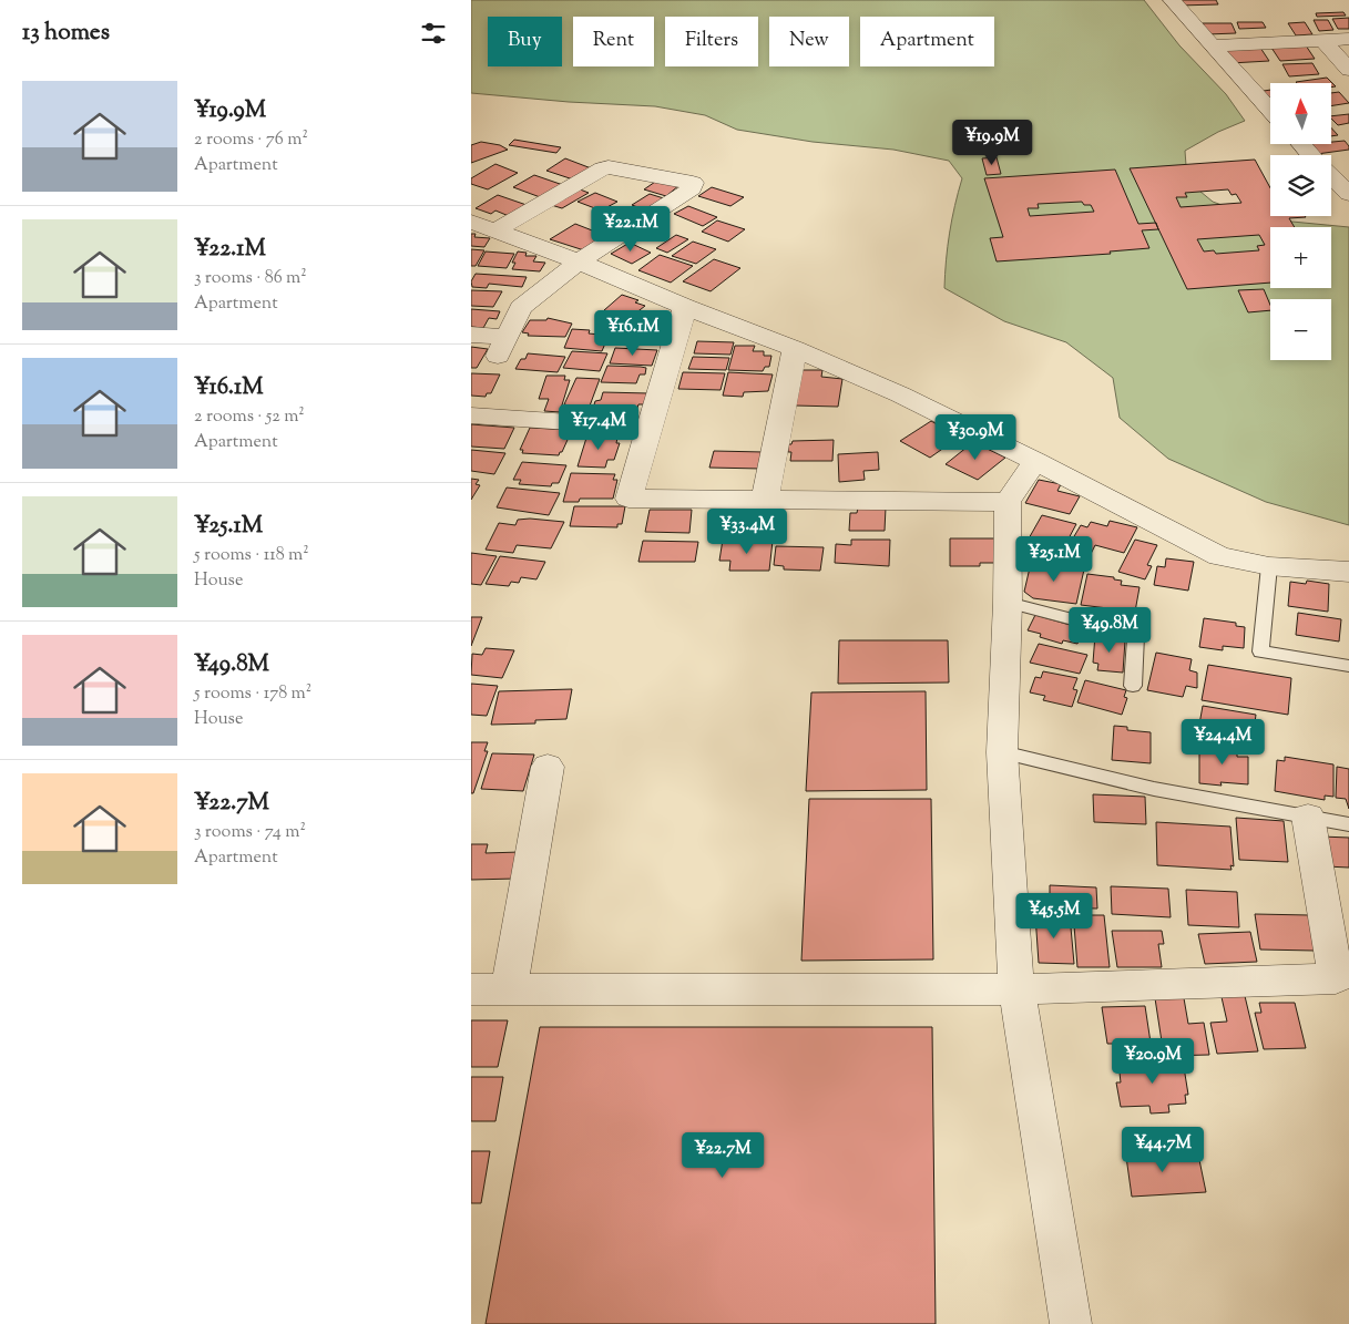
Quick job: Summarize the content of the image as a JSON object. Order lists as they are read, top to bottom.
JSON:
{
  "north": "top",
  "page": {
    "heading": "13 homes",
    "chip": [
      "Buy",
      "Rent",
      "Filters",
      "New",
      "Apartment"
    ],
    "list": [
      {
        "name": "¥19.9M",
        "note": "2 rooms · 76 m² · Apartment"
      },
      {
        "name": "¥22.1M",
        "note": "3 rooms · 86 m² · Apartment"
      },
      {
        "name": "¥16.1M",
        "note": "2 rooms · 52 m² · Apartment"
      },
      {
        "name": "¥25.1M",
        "note": "5 rooms · 118 m² · House"
      },
      {
        "name": "¥49.8M",
        "note": "5 rooms · 178 m² · House"
      },
      {
        "name": "¥22.7M",
        "note": "3 rooms · 74 m² · Apartment"
      }
    ],
    "map_buttons": ["+", "−"],
    "price": [
      "¥19.9M",
      "¥22.1M",
      "¥16.1M",
      "¥17.4M",
      "¥30.9M",
      "¥33.4M",
      "¥25.1M",
      "¥49.8M",
      "¥24.4M",
      "¥45.5M",
      "¥20.9M",
      "¥44.7M",
      "¥22.7M"
    ]
  }
}
